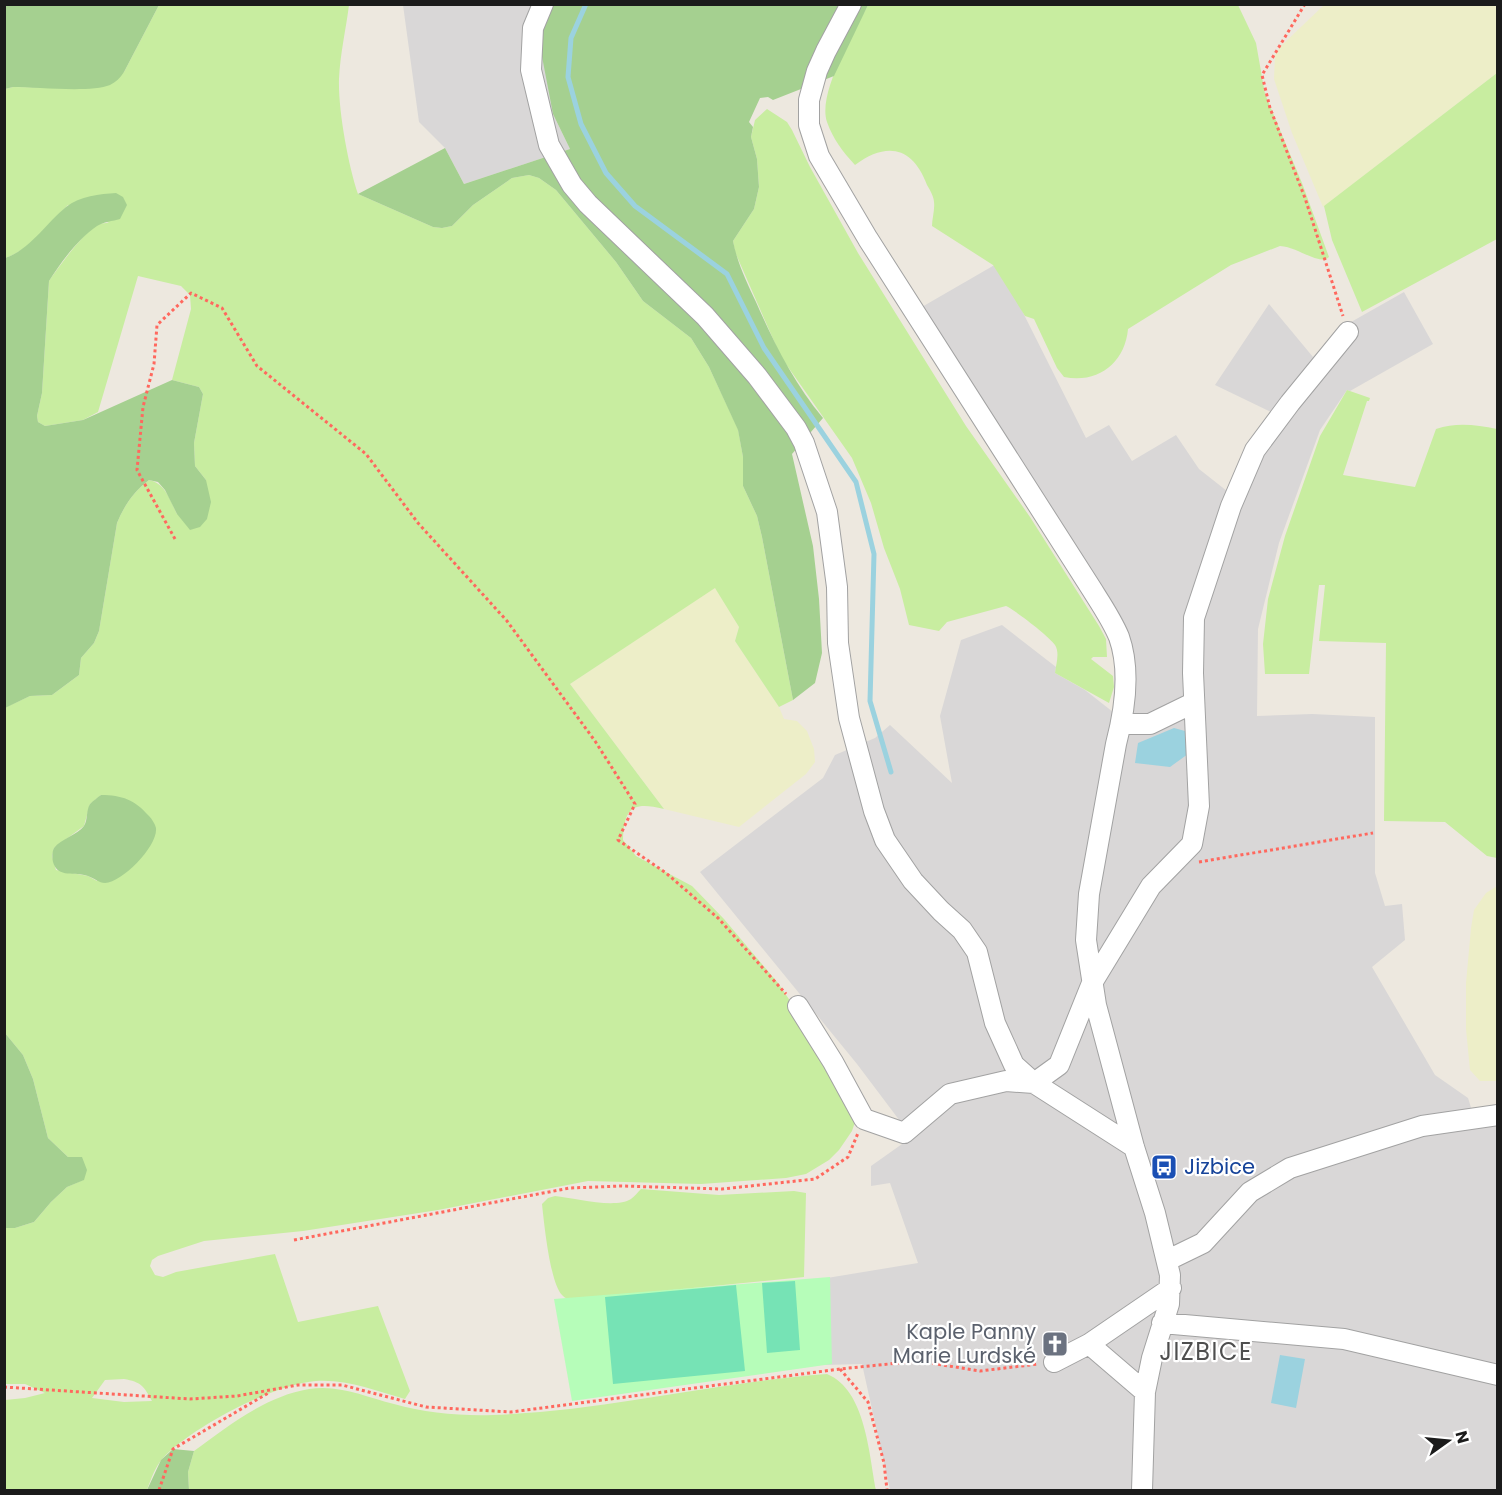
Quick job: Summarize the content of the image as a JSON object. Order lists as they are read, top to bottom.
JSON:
{
  "districts": ["JIZBICE"],
  "places": {
    "bus stop": ["Jizbice"],
    "church": ["Kaple Panny Marie Lurdské"]
  },
  "north": "right"
}
